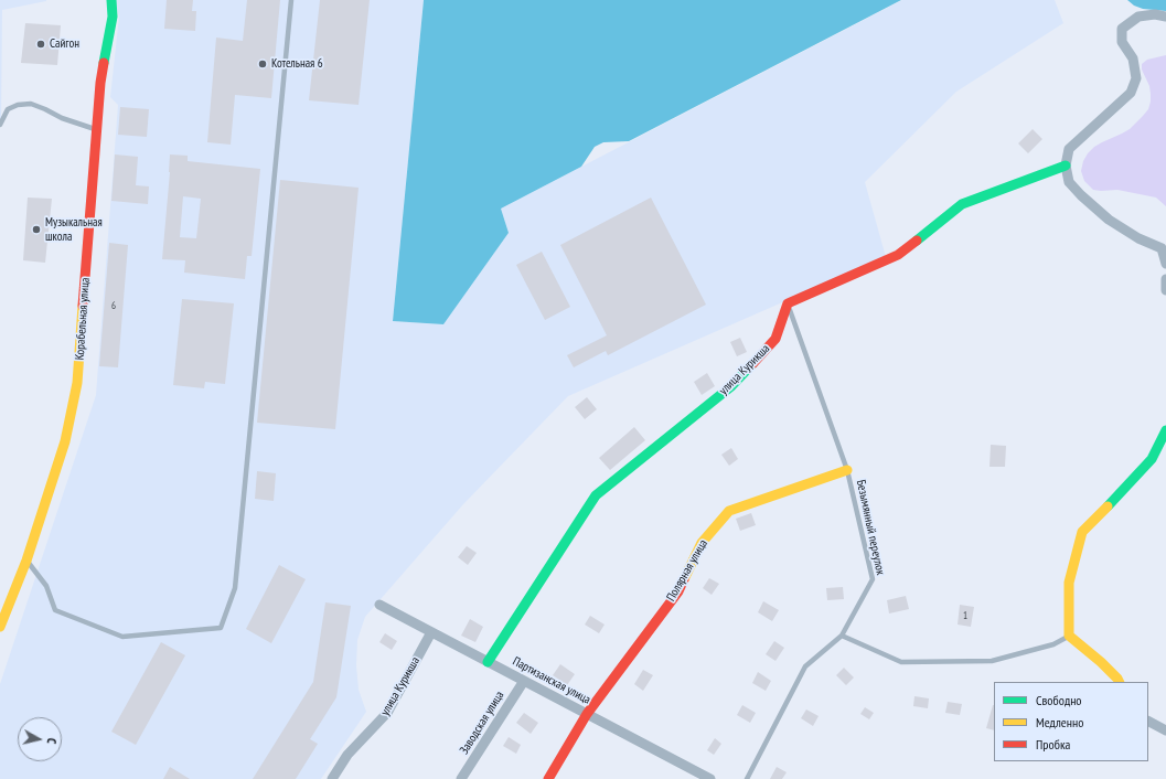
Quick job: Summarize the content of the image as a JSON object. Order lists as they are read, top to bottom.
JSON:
{
  "streets": {
    "street": [
      "Корабельная улица",
      "улица Курикша",
      "Полярная улица",
      "Партизанская улица",
      "Заводская улица"
    ],
    "lane": ["Безымянный переулок"]
  },
  "crossings": [
    ["улица Курикша", "Безымянный переулок"],
    ["улица Курикша", "Партизанская улица"],
    ["Безымянный переулок", "Полярная улица"],
    ["Полярная улица", "Партизанская улица"],
    ["Партизанская улица", "Заводская улица"]
  ],
  "places": ["Сайгон", "Котельная 6", "Музыкальная школа"],
  "house_numbers": ["6", "1"],
  "legend": ["Свободно", "Медленно", "Пробка"],
  "north": "right"
}
